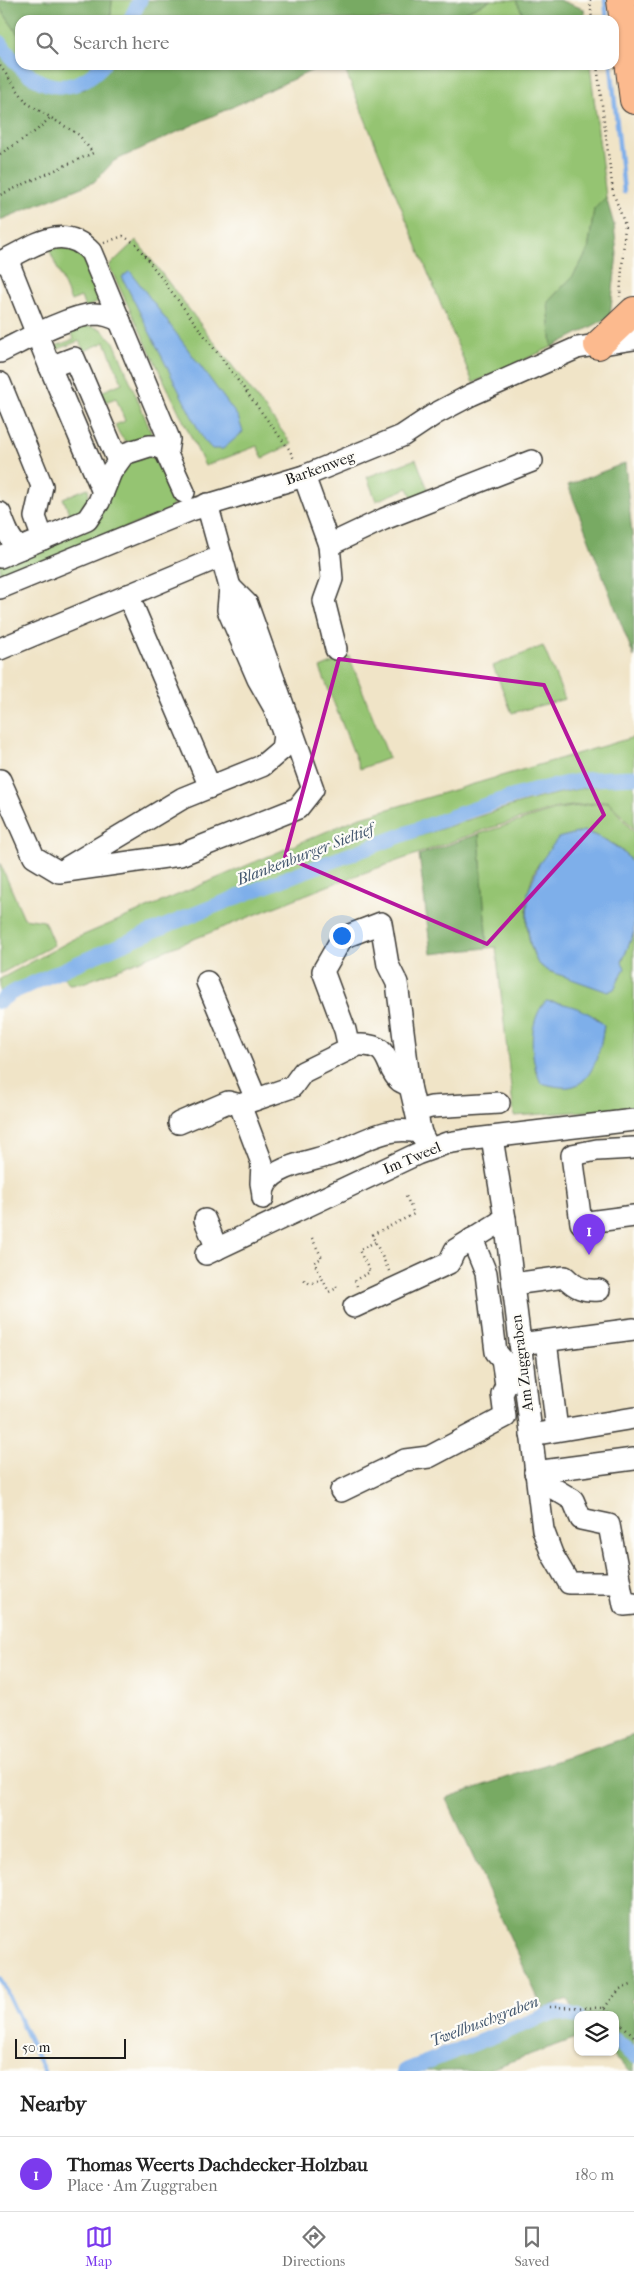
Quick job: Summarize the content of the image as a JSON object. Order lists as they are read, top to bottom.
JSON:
{
  "streets": {
    "street": ["Barkenweg", "Im Tweel", "Am Zuggraben"]
  },
  "crossings": [
    ["Im Tweel", "Am Zuggraben"]
  ],
  "water": ["Blankenburger Sieltief", "Twellbuschgraben"],
  "scale_bar": "50 m",
  "page": {
    "search": "Search here",
    "pins": "1",
    "scale": "50 m",
    "heading": "Nearby",
    "list": [
      {
        "mark": "1",
        "name": "Thomas Weerts Dachdecker-Holzbau",
        "note": "Place · Am Zuggraben",
        "value": "180 m"
      }
    ],
    "nav": ["Map", "Directions", "Saved"]
  }
}
